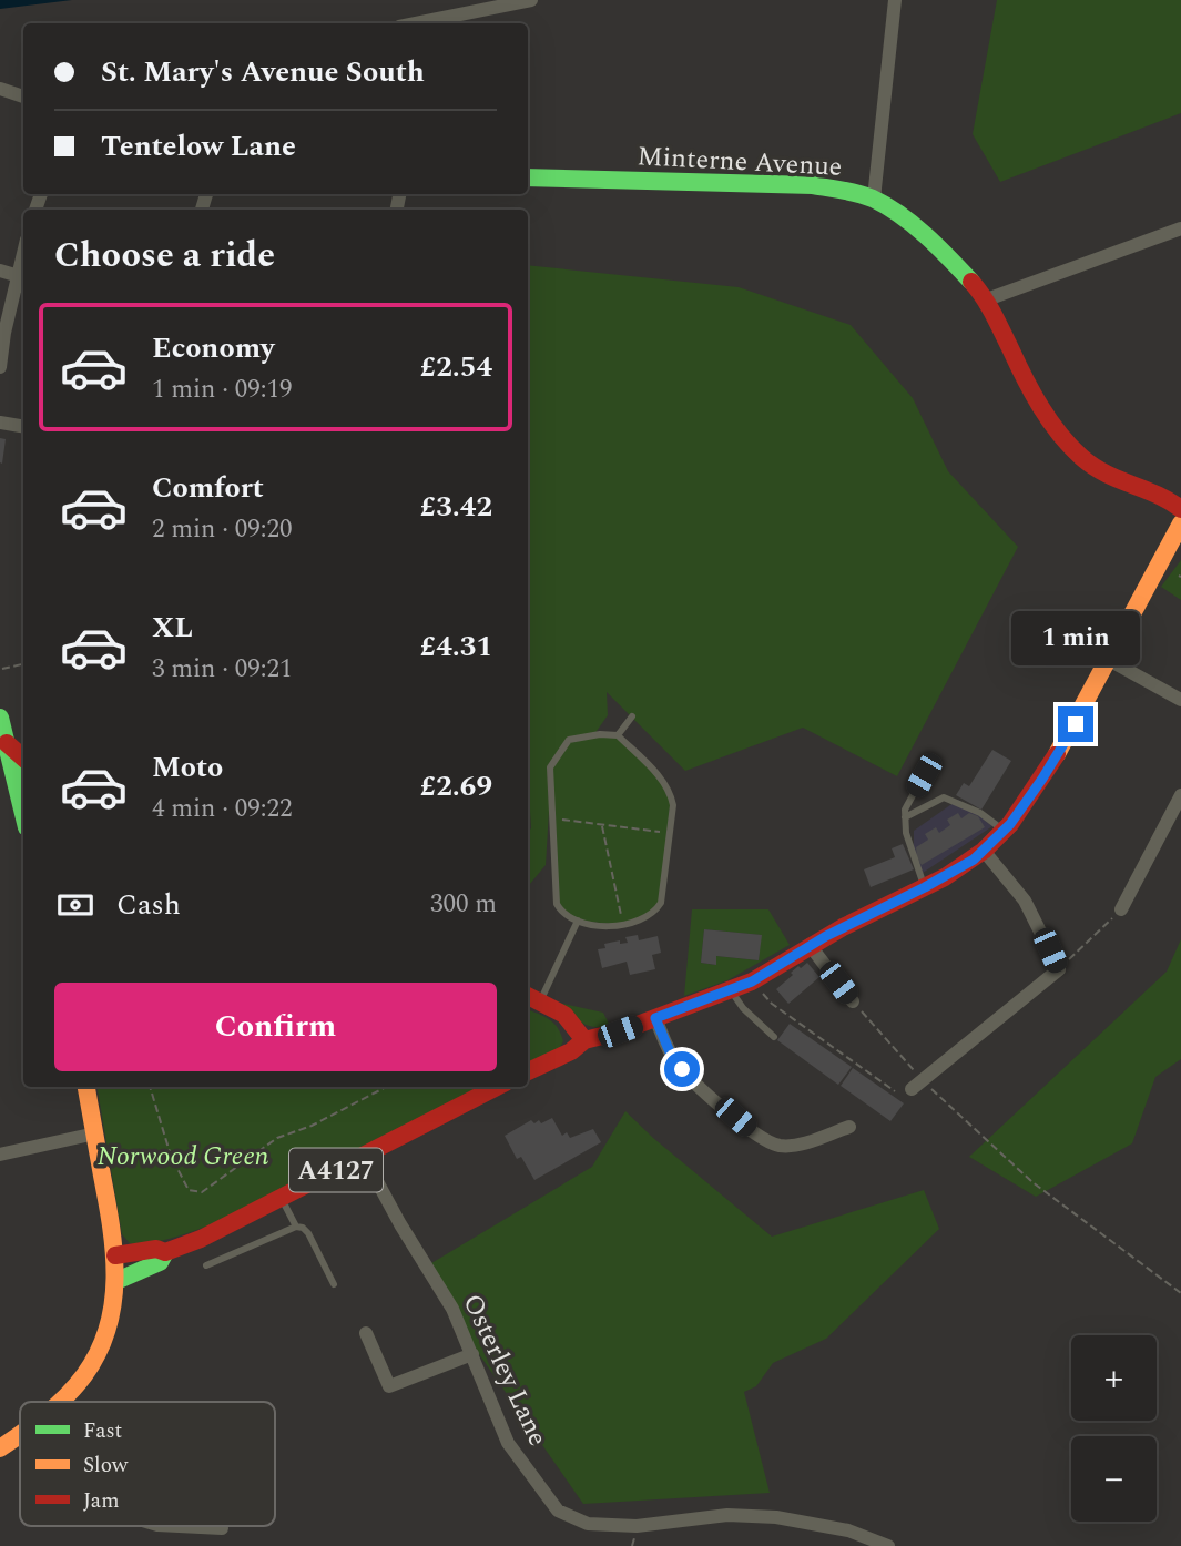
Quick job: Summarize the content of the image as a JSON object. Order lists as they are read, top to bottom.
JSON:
{
  "streets": {
    "main road": ["Minterne Avenue", "A4127"],
    "street": ["Osterley Lane"]
  },
  "crossings": [
    ["A4127", "Osterley Lane"]
  ],
  "parks": ["Norwood Green"],
  "legend": ["Fast", "Slow", "Jam"],
  "page": {
    "banner": ["St. Mary's Avenue South", "Tentelow Lane"],
    "heading": "Choose a ride",
    "list": [
      {
        "name": "Economy",
        "note": "1 min · 09:19",
        "value": "£2.54"
      },
      {
        "name": "Comfort",
        "note": "2 min · 09:20",
        "value": "£3.42"
      },
      {
        "name": "XL",
        "note": "3 min · 09:21",
        "value": "£4.31"
      },
      {
        "name": "Moto",
        "note": "4 min · 09:22",
        "value": "£2.69"
      }
    ],
    "bubble": "1 min",
    "pay": ["Cash", "300 m"],
    "buttons": "Confirm",
    "map_buttons": ["+", "−"]
  }
}
